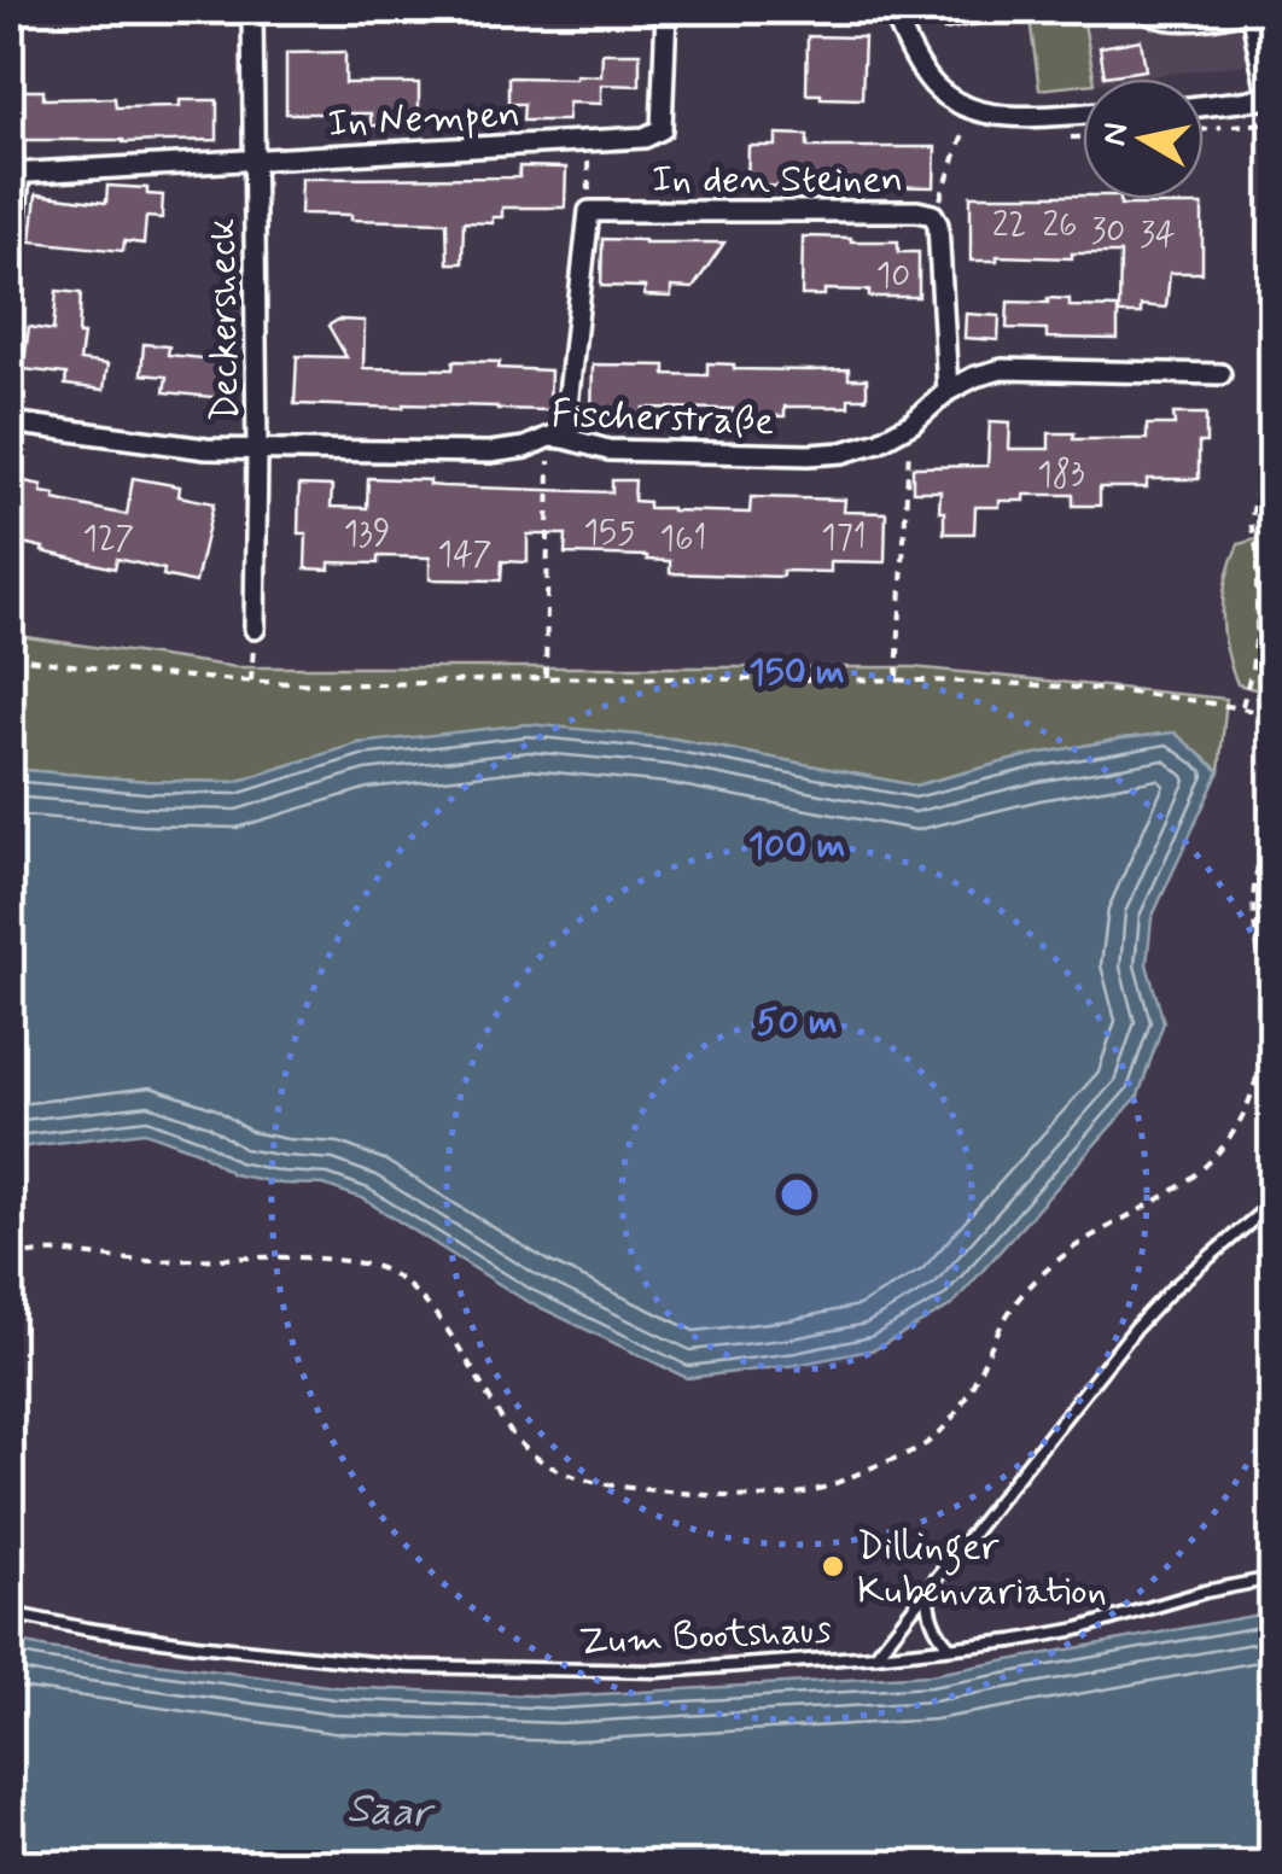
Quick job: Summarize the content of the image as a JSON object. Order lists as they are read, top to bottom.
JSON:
{
  "streets": {
    "street": [
      "In Nempen",
      "In den Steinen",
      "Deckersheck",
      "Fischerstraße"
    ],
    "lane": ["Zum Bootshaus"]
  },
  "crossings": [
    ["In Nempen", "Deckersheck"],
    ["In den Steinen", "Fischerstraße"],
    ["Deckersheck", "Fischerstraße"]
  ],
  "water": ["Saar"],
  "places": ["Dillinger Kubenvariation"],
  "house_numbers": [
    "22",
    "26",
    "30",
    "34",
    "10",
    "183",
    "155",
    "139",
    "171",
    "127",
    "161",
    "147"
  ],
  "north": "left",
  "rings": ["150 m", "100 m", "50 m"]
}
